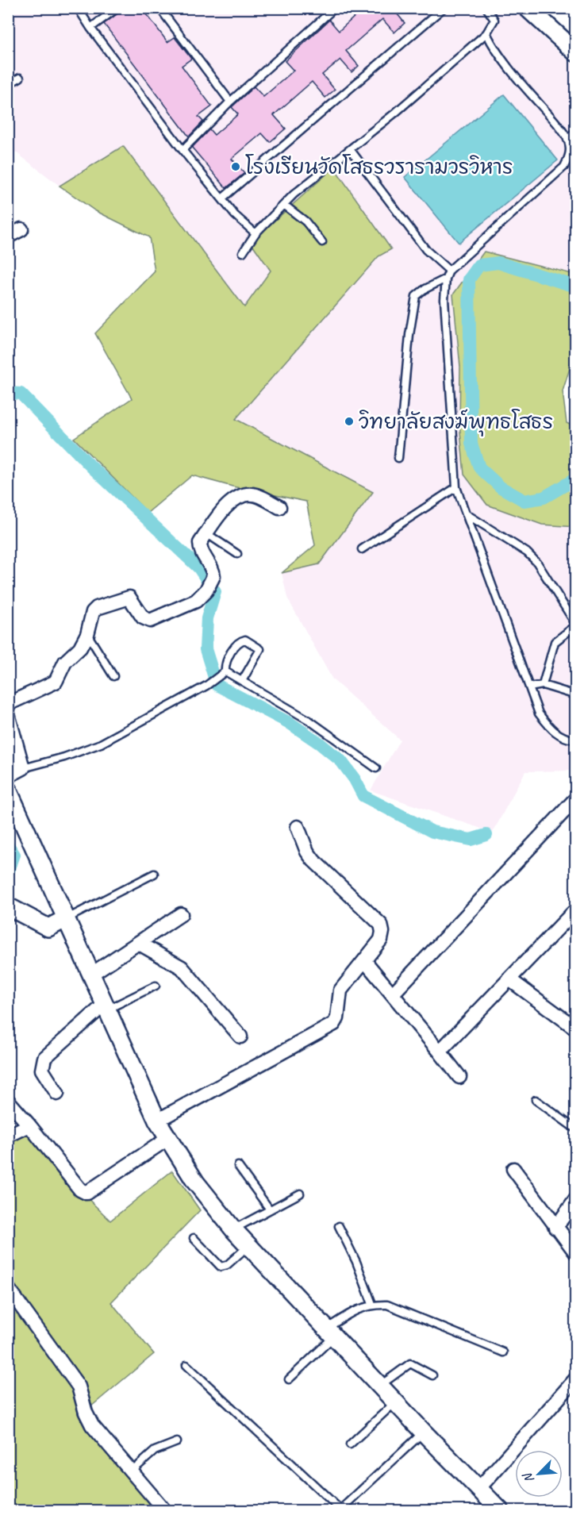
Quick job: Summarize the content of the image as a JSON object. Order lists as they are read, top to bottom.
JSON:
{
  "places": ["โรงเรียนวัดโสธรวรารามวรวิหาร", "วิทยาลัยสงฆ์พุทธโสธร"],
  "north": "bottom left"
}
